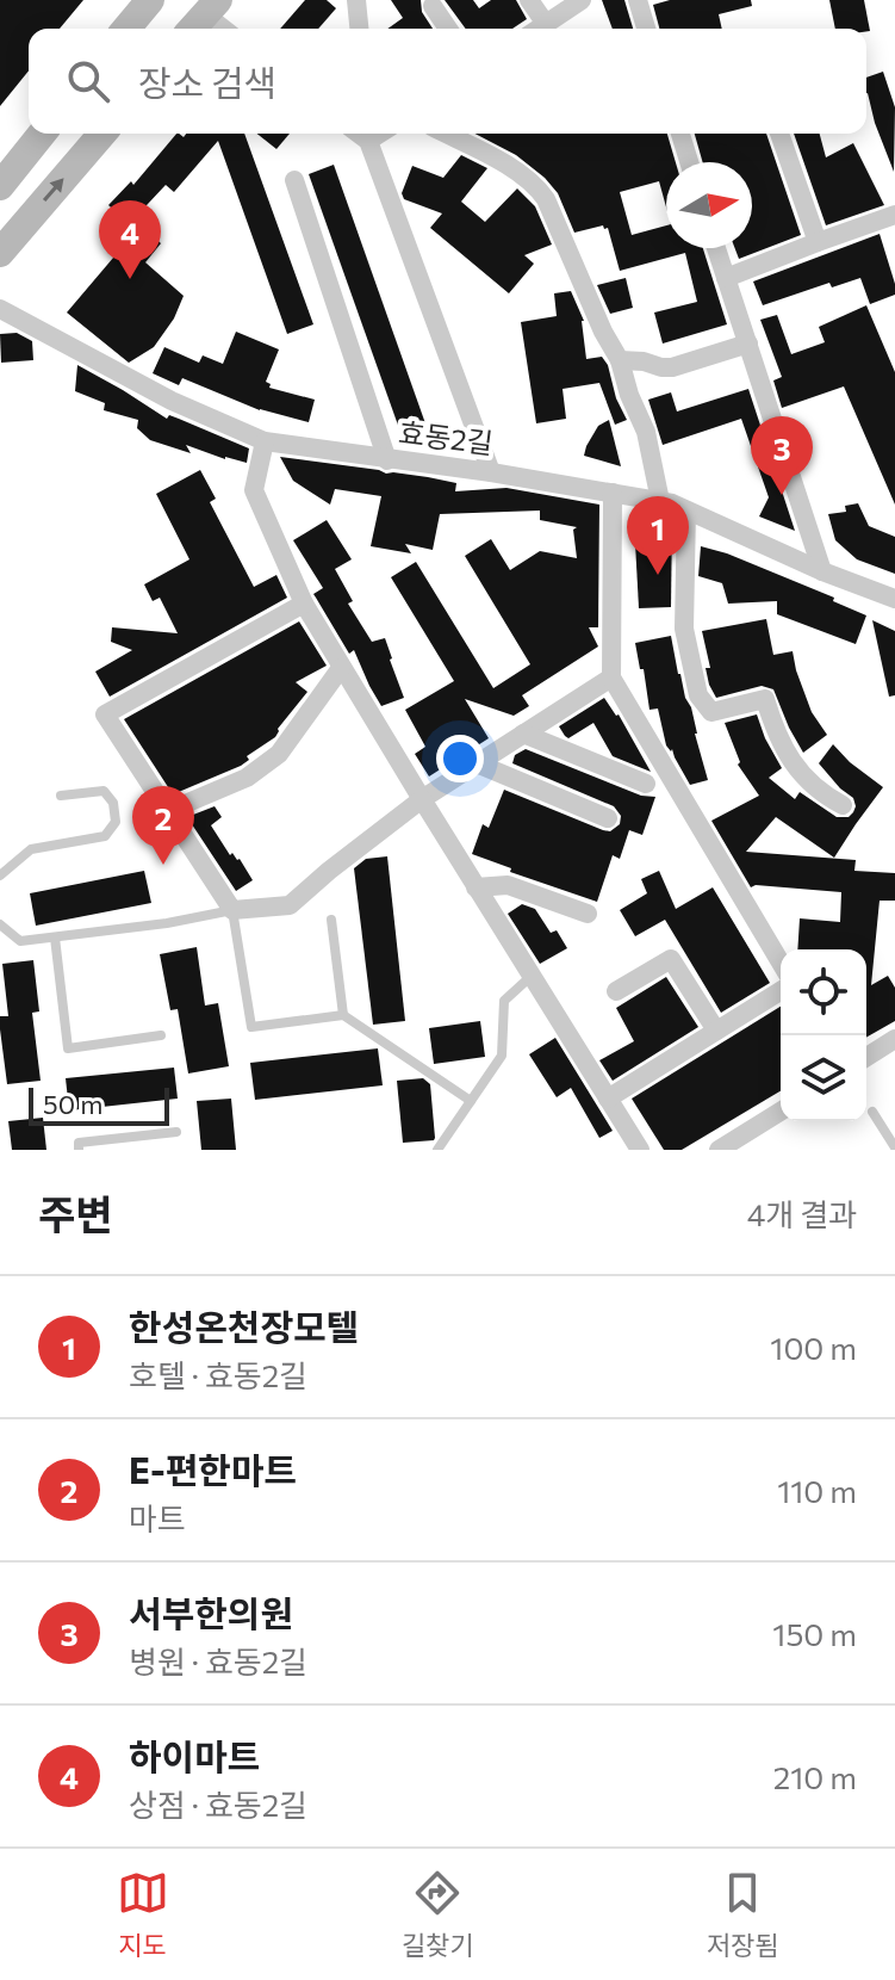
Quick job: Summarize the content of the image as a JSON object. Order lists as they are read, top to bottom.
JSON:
{
  "streets": {
    "street": ["효동2길"]
  },
  "scale_bar": "50 m",
  "north": "right",
  "page": {
    "search": "장소 검색",
    "pins": [
      "4",
      "3",
      "1",
      "2"
    ],
    "scale": "50 m",
    "heading": ["주변", "4개 결과"],
    "list": [
      {
        "mark": "1",
        "name": "한성온천장모텔",
        "note": "호텔 · 효동2길",
        "value": "100 m"
      },
      {
        "mark": "2",
        "name": "E-편한마트",
        "note": "마트",
        "value": "110 m"
      },
      {
        "mark": "3",
        "name": "서부한의원",
        "note": "병원 · 효동2길",
        "value": "150 m"
      },
      {
        "mark": "4",
        "name": "하이마트",
        "note": "상점 · 효동2길",
        "value": "210 m"
      }
    ],
    "nav": ["지도", "길찾기", "저장됨"]
  }
}
